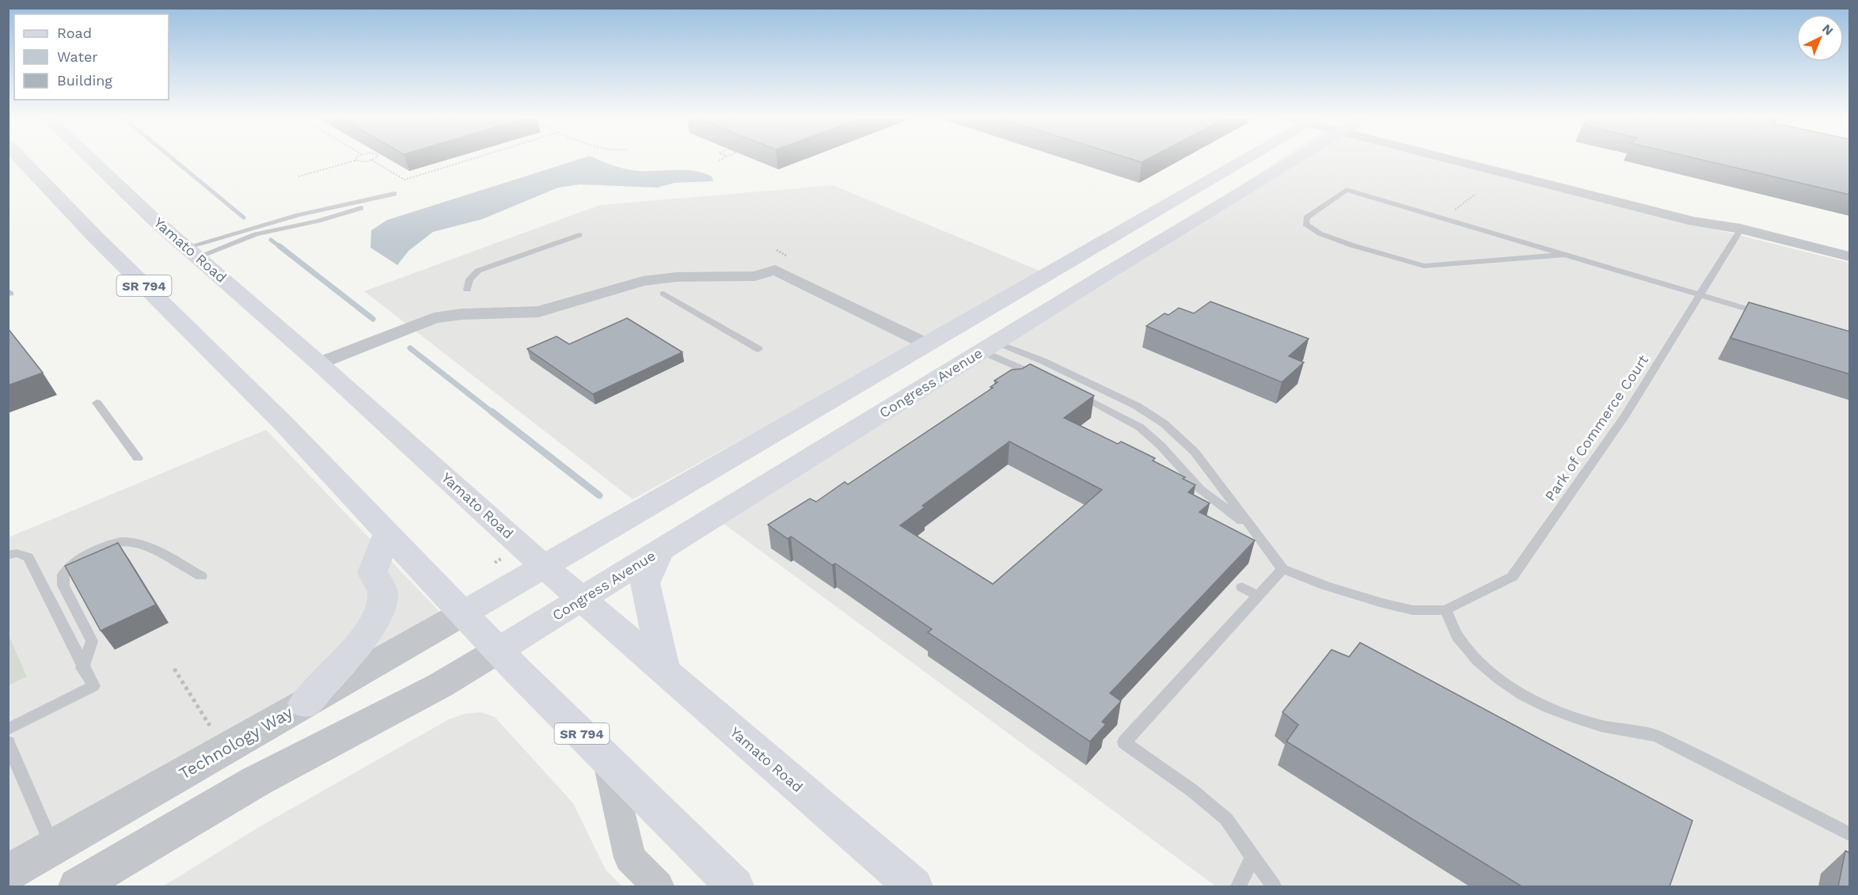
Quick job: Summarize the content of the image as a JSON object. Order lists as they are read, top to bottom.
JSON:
{
  "streets": {
    "main road": ["Yamato Road", "SR 794", "Congress Avenue"],
    "street": ["Technology Way"],
    "lane": ["Park of Commerce Court"]
  },
  "crossings": [
    ["Yamato Road", "Congress Avenue"],
    ["SR 794", "Congress Avenue"],
    ["SR 794", "Technology Way"]
  ],
  "legend": ["Road", "Water", "Building"],
  "north": "top right"
}
